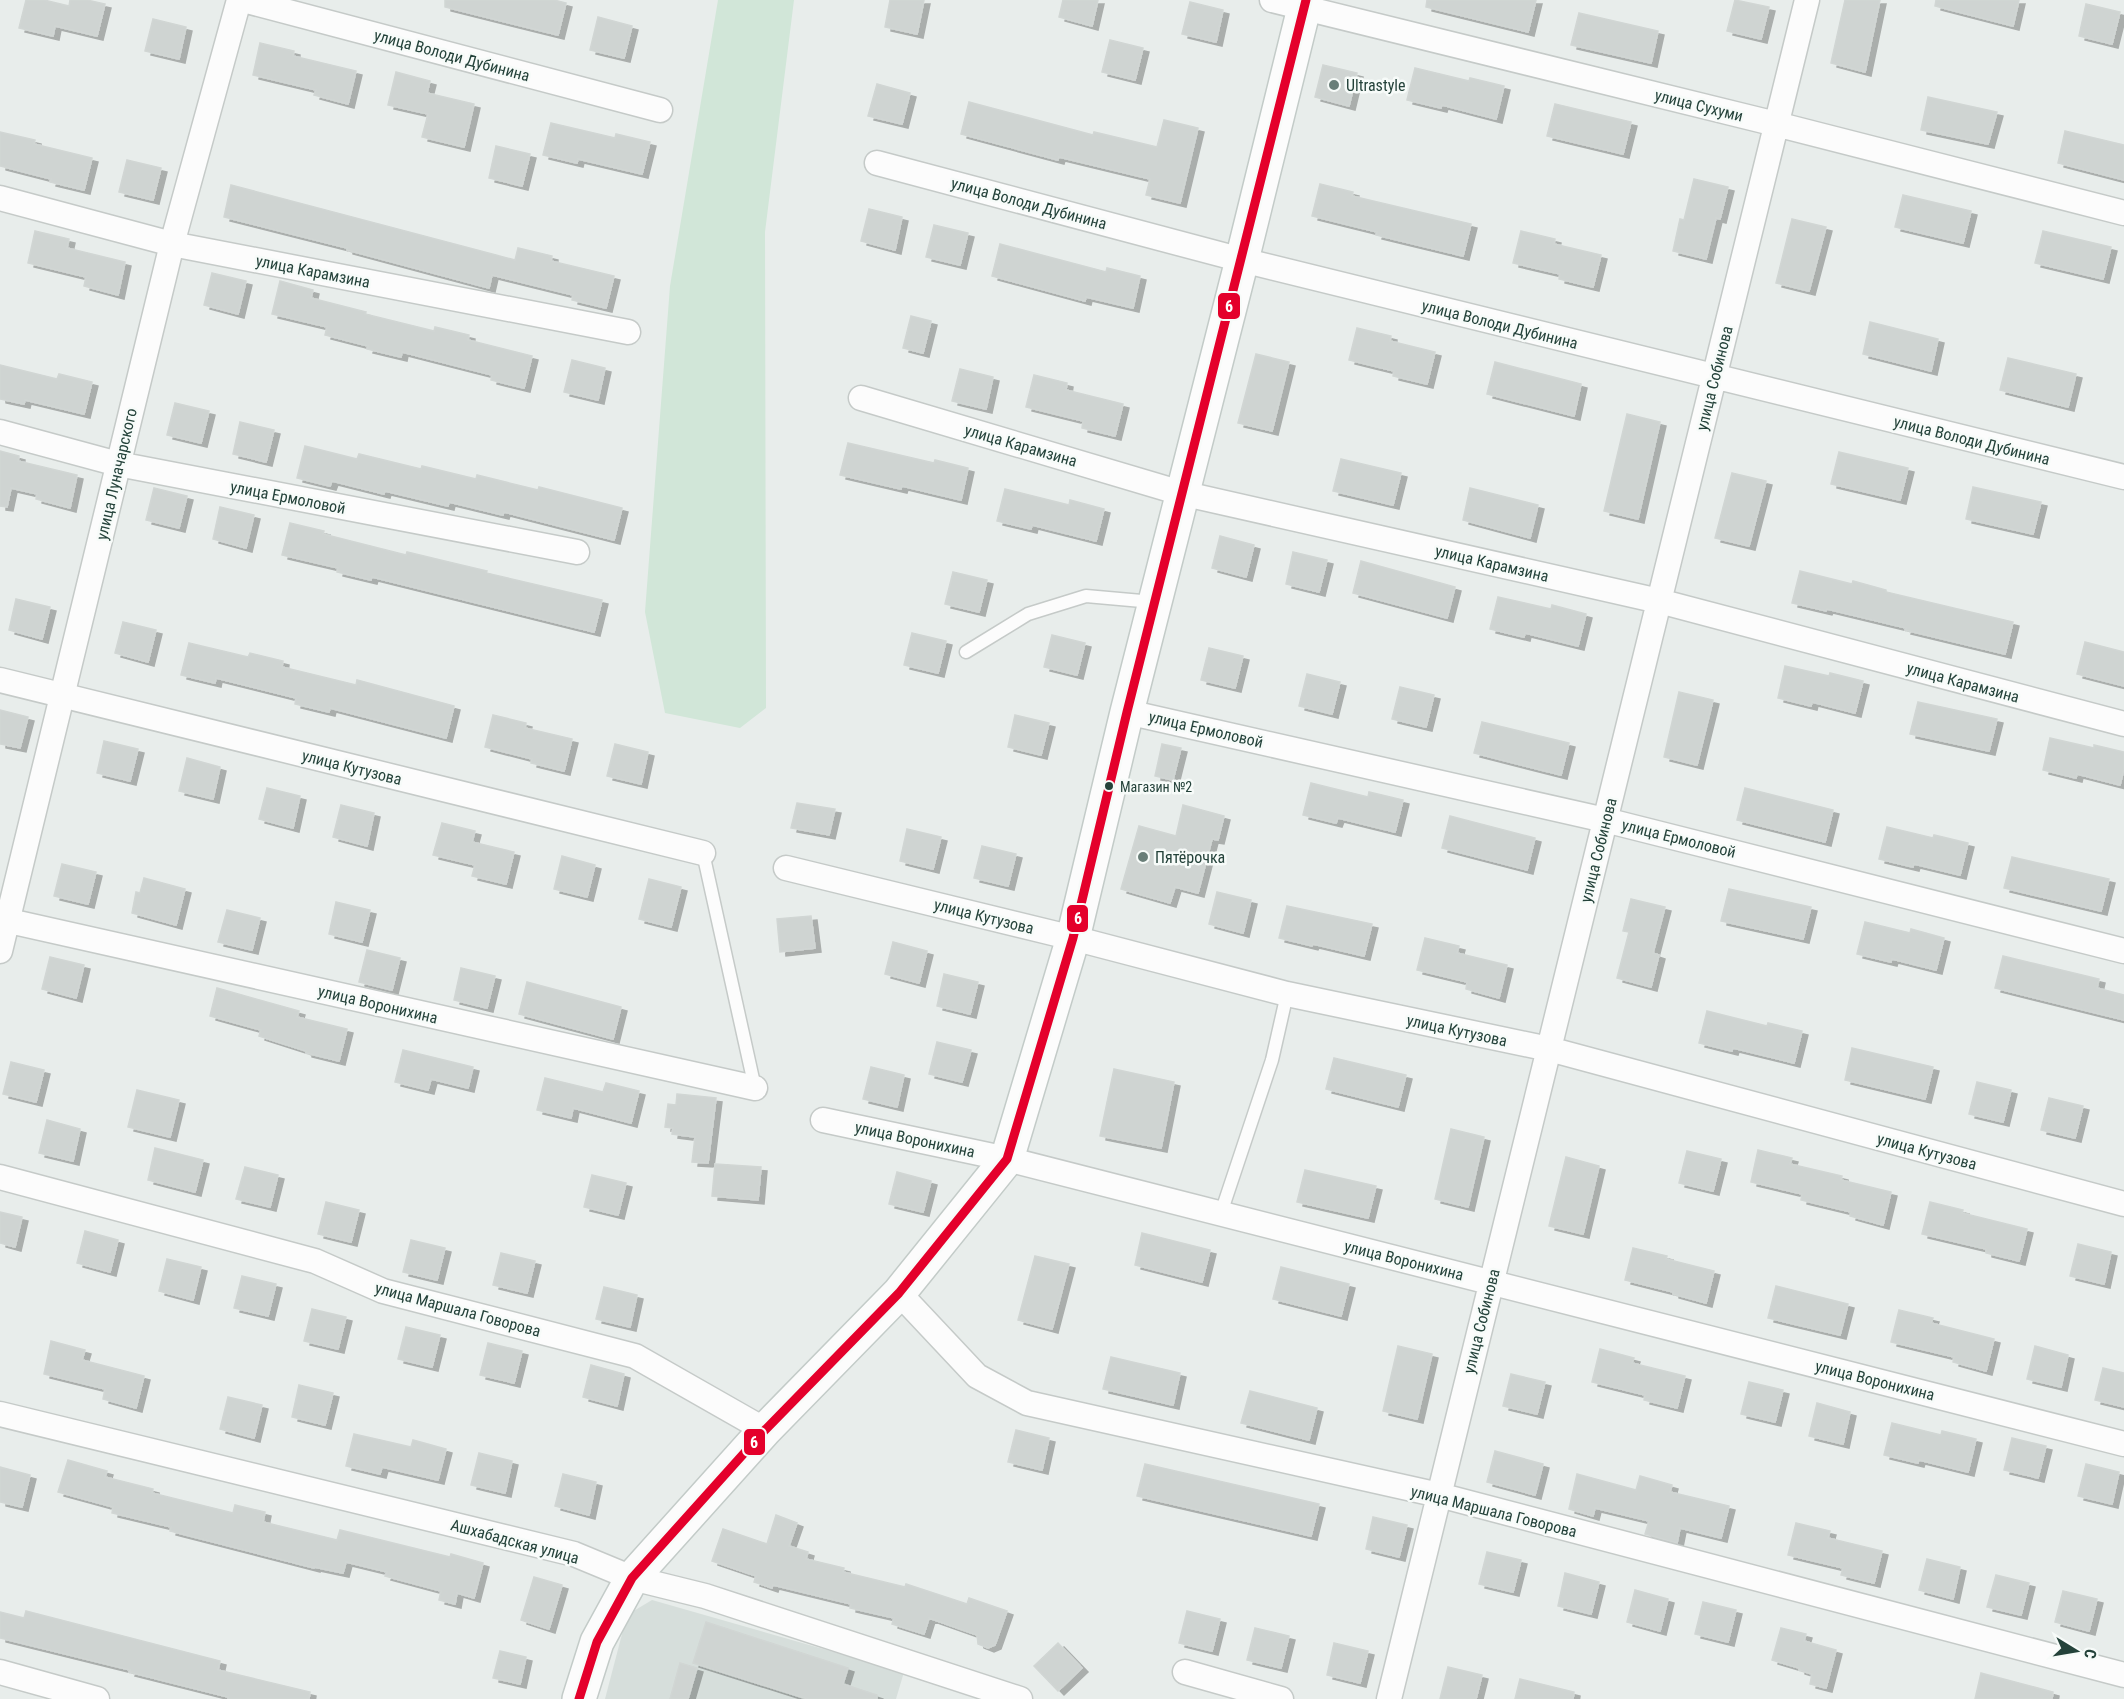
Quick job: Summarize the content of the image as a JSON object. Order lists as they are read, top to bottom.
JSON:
{
  "streets": {
    "street": [
      "улица Володи Дубинина",
      "улица Сухуми",
      "улица Карамзина",
      "улица Собинова",
      "улица Луначарского",
      "улица Ермоловой",
      "улица Кутузова",
      "улица Воронихина",
      "улица Маршала Говорова",
      "Ашхабадская улица"
    ]
  },
  "crossings": [
    ["улица Володи Дубинина", "улица Собинова"],
    ["улица Володи Дубинина", "улица Луначарского"],
    ["улица Сухуми", "улица Собинова"],
    ["улица Карамзина", "улица Собинова"],
    ["улица Карамзина", "улица Луначарского"],
    ["улица Собинова", "улица Ермоловой"],
    ["улица Собинова", "улица Кутузова"],
    ["улица Собинова", "улица Воронихина"],
    ["улица Собинова", "улица Маршала Говорова"],
    ["улица Луначарского", "улица Ермоловой"],
    ["улица Луначарского", "улица Кутузова"],
    ["улица Луначарского", "улица Воронихина"]
  ],
  "places": ["Ultrastyle", "Магазин №2", "Пятёрочка"],
  "lines": ["transit line 6"],
  "north": "right"
}
